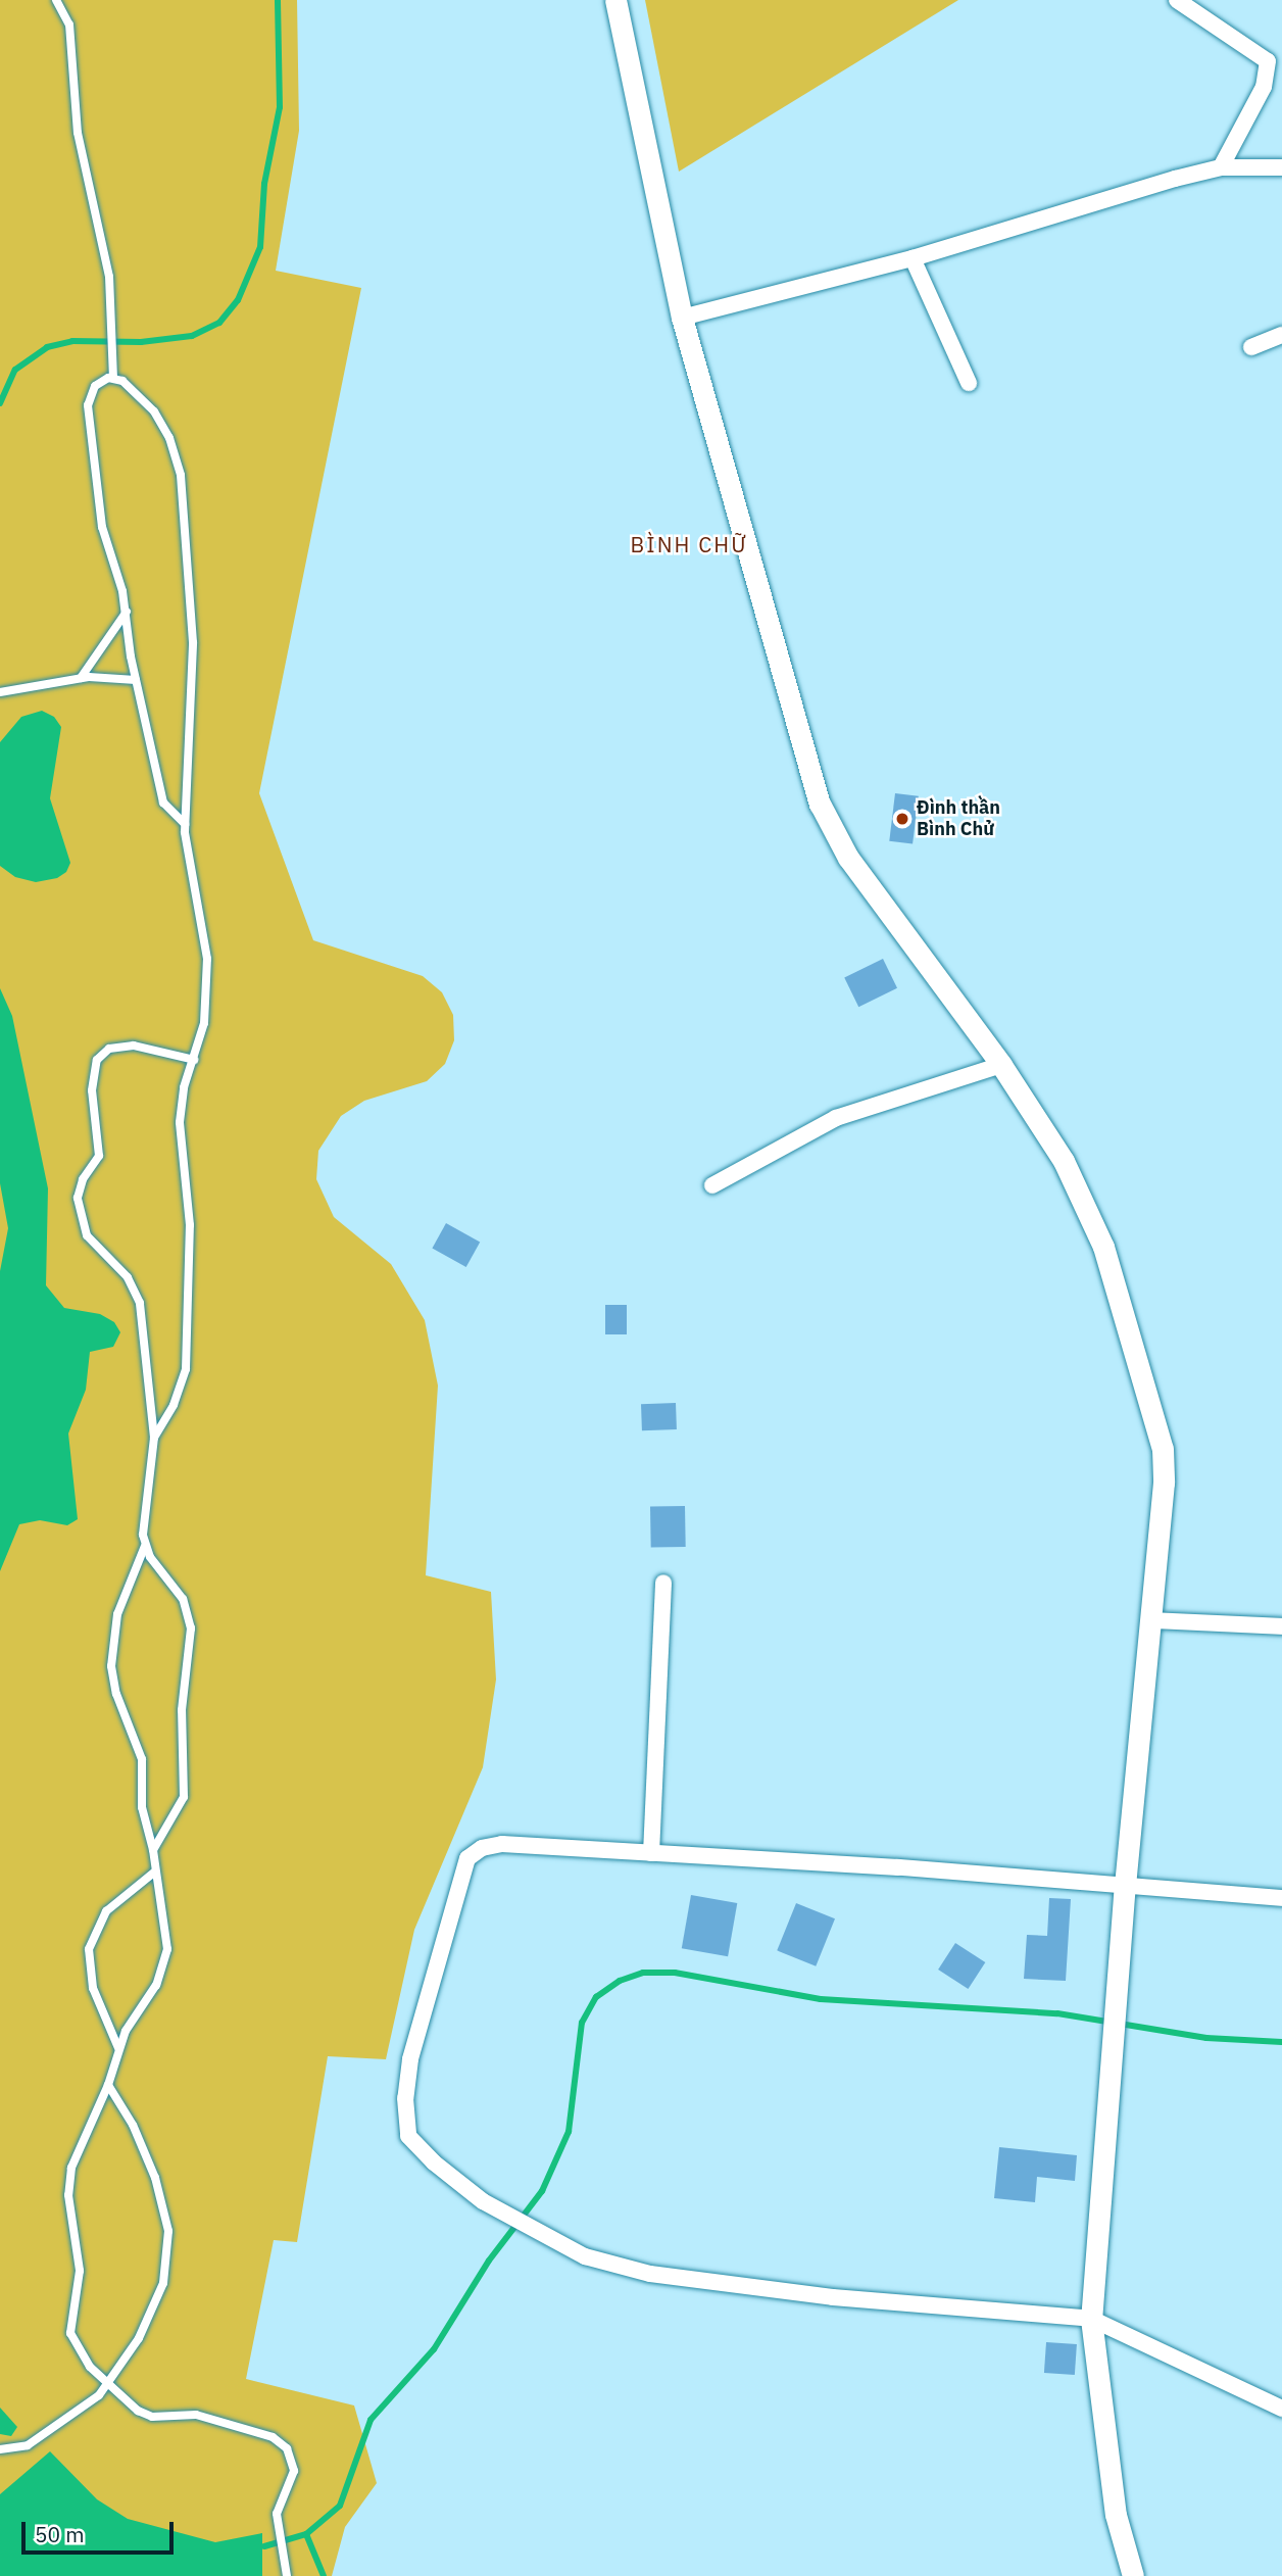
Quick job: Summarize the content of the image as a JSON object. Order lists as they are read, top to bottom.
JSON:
{
  "districts": ["BÌNH CHỮ"],
  "places": ["Đình thần Bình Chử"],
  "scale_bar": "50 m"
}
